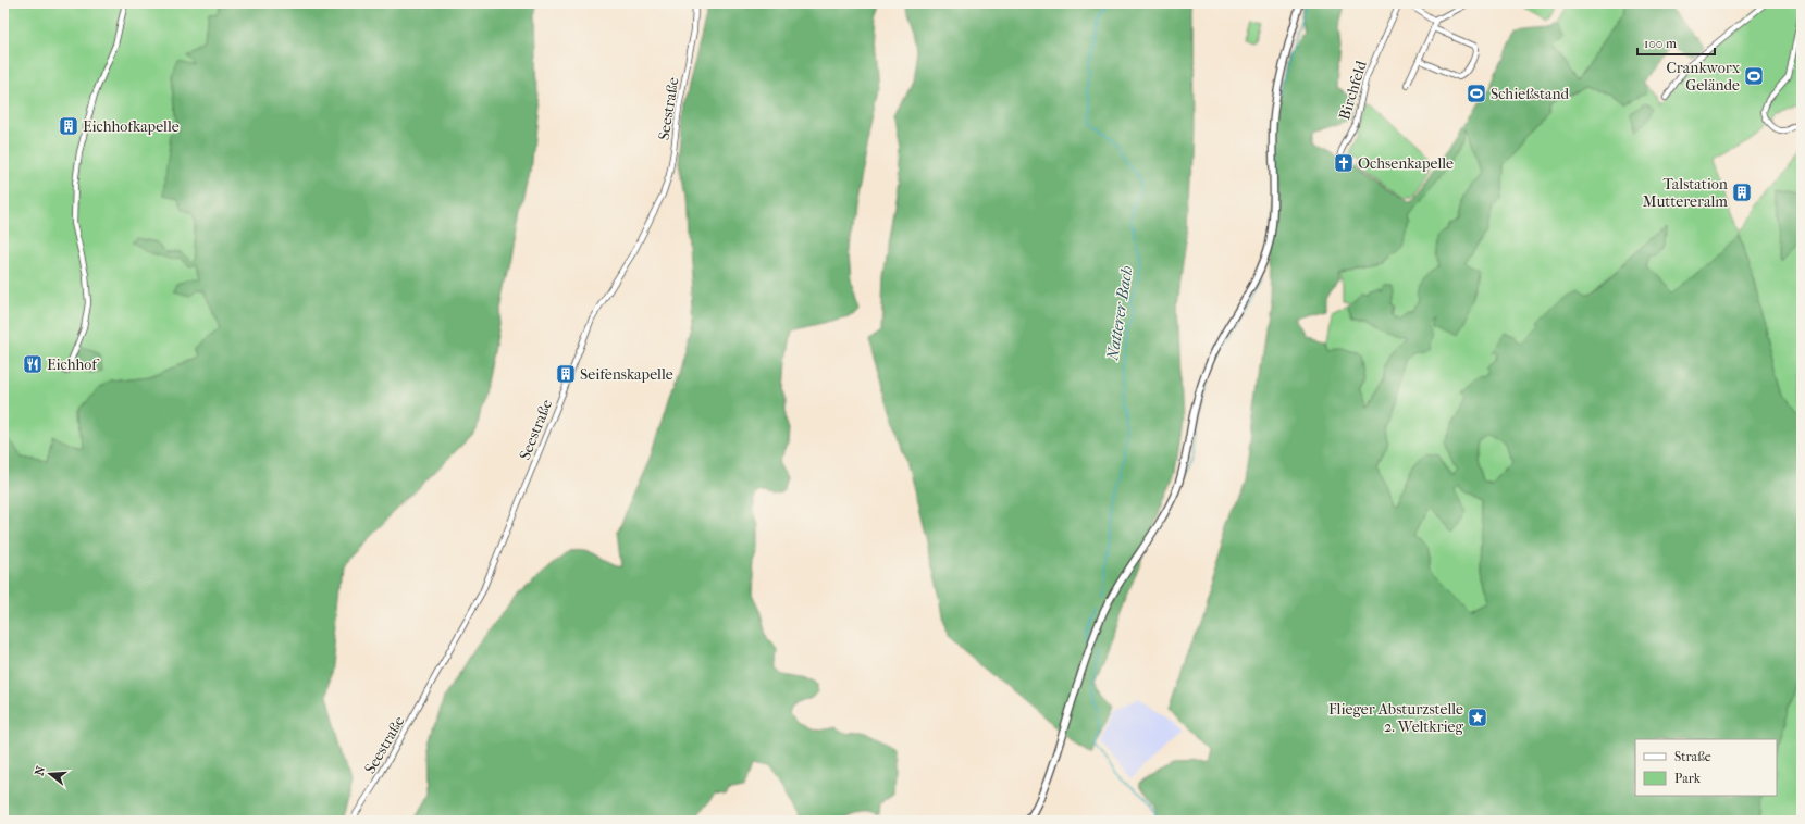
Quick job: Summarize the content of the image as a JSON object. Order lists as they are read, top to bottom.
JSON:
{
  "streets": {
    "street": ["Birchfeld", "Seestraße"]
  },
  "water": ["Natterer Bach"],
  "places": {
    "sports": ["Crankworx Gelände", "Schießstand"],
    "building": ["Eichhofkapelle", "Talstation Muttereralm", "Seifenskapelle"],
    "church": ["Ochsenkapelle"],
    "restaurant": ["Eichhof"],
    "place": ["Flieger Absturzstelle 2. Weltkrieg"]
  },
  "legend": ["Straße", "Park"],
  "scale_bar": "100 m",
  "north": "left"
}
